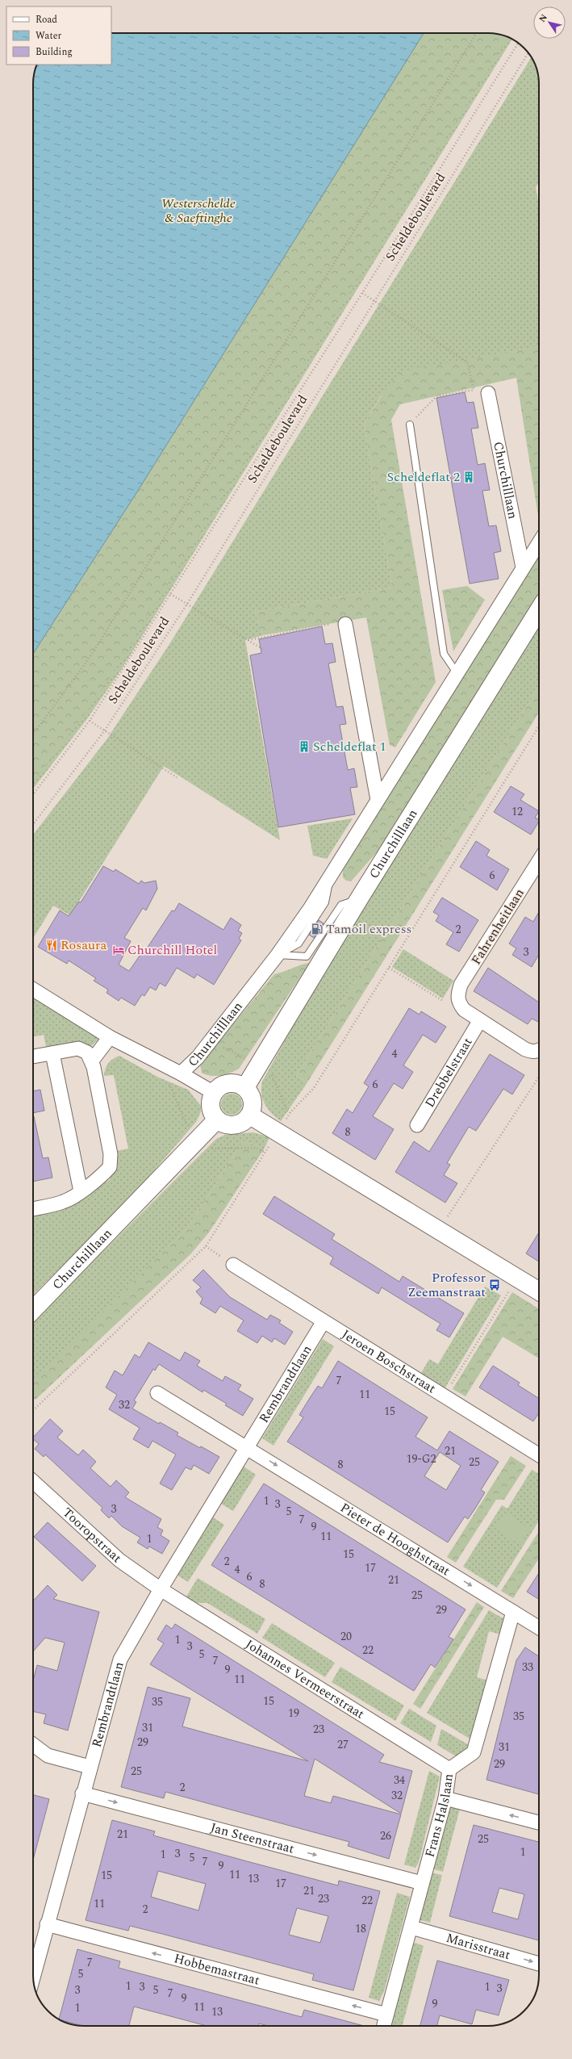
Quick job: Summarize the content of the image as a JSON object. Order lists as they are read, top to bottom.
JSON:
{
  "streets": {
    "main road": ["Churchilllaan"],
    "street": [
      "Fahrenheitlaan",
      "Drebbelstraat",
      "Jeroen Boschstraat",
      "Rembrandtlaan",
      "Tooropstraat",
      "Pieter de Hooghstraat",
      "Johannes Vermeerstraat",
      "Frans Halslaan",
      "Jan Steenstraat",
      "Marisstraat",
      "Hobbemastraat"
    ],
    "path": ["Scheldeboulevard"]
  },
  "crossings": [
    ["Jeroen Boschstraat", "Rembrandtlaan"],
    ["Rembrandtlaan", "Tooropstraat"],
    ["Rembrandtlaan", "Pieter de Hooghstraat"],
    ["Rembrandtlaan", "Johannes Vermeerstraat"],
    ["Rembrandtlaan", "Jan Steenstraat"],
    ["Rembrandtlaan", "Hobbemastraat"],
    ["Tooropstraat", "Johannes Vermeerstraat"],
    ["Pieter de Hooghstraat", "Frans Halslaan"],
    ["Johannes Vermeerstraat", "Frans Halslaan"],
    ["Frans Halslaan", "Jan Steenstraat"],
    ["Frans Halslaan", "Marisstraat"],
    ["Frans Halslaan", "Hobbemastraat"]
  ],
  "one_way": [
    "Pieter de Hooghstraat",
    "Jan Steenstraat",
    "Marisstraat",
    "Hobbemastraat"
  ],
  "parks": ["Westerschelde & Saeftinghe"],
  "places": {
    "building": ["Scheldeflat 2", "Scheldeflat 1"],
    "fuel station": ["Tamoil express"],
    "restaurant": ["Rosaura"],
    "hotel": ["Churchill Hotel"],
    "bus stop": ["Professor Zeemanstraat"]
  },
  "house_numbers": [
    "12",
    "6",
    "2",
    "3",
    "4",
    "6",
    "8",
    "7",
    "11",
    "32",
    "15",
    "21",
    "19-G2",
    "25",
    "8",
    "1",
    "3",
    "3",
    "5",
    "7",
    "9",
    "11",
    "1",
    "15",
    "2",
    "17",
    "4",
    "6",
    "21",
    "8",
    "25",
    "29",
    "20",
    "1",
    "3",
    "22",
    "5",
    "7",
    "33",
    "9",
    "11",
    "15",
    "35",
    "19",
    "35",
    "31",
    "23",
    "29",
    "27",
    "31",
    "29",
    "25",
    "34",
    "2",
    "32",
    "21",
    "26",
    "25",
    "1",
    "3",
    "1",
    "5",
    "7",
    "9",
    "11",
    "15",
    "13",
    "17",
    "21",
    "23",
    "22",
    "11",
    "2",
    "18",
    "7",
    "5",
    "1",
    "3",
    "1",
    "3",
    "3",
    "5",
    "7",
    "9",
    "9",
    "11",
    "1",
    "13"
  ],
  "legend": ["Road", "Water", "Building"],
  "north": "top left"
}
